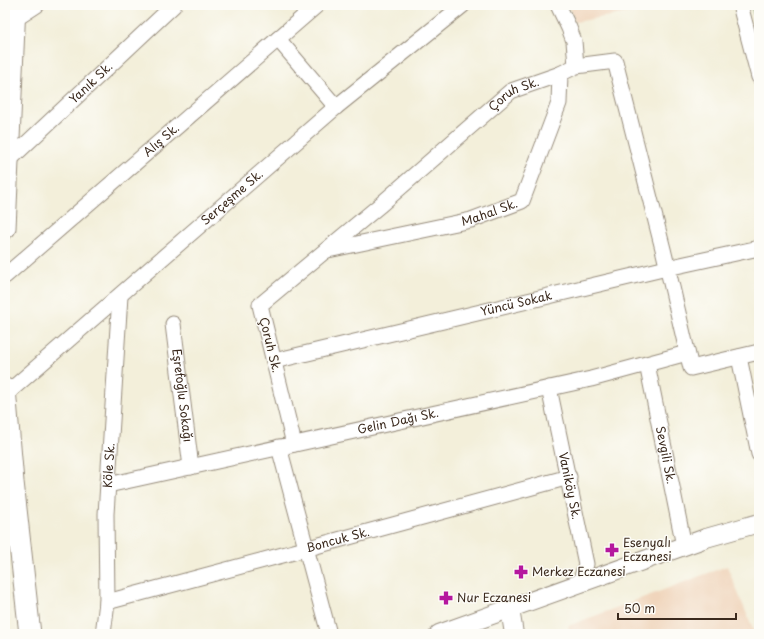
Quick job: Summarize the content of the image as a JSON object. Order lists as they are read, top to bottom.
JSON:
{
  "streets": {
    "street": [
      "Yanık Sk.",
      "Çoruh Sk.",
      "Alış Sk.",
      "Serçeşme Sk.",
      "Mahal Sk.",
      "Yüncü Sokak",
      "Eşrefoğlu Sokağı",
      "Gelin Dağı Sk.",
      "Sevgili Sk.",
      "Köle Sk.",
      "Vaniköy Sk.",
      "Boncuk Sk."
    ]
  },
  "crossings": [
    ["Çoruh Sk.", "Mahal Sk."],
    ["Çoruh Sk.", "Yüncü Sokak"],
    ["Çoruh Sk.", "Gelin Dağı Sk."],
    ["Serçeşme Sk.", "Köle Sk."],
    ["Eşrefoğlu Sokağı", "Gelin Dağı Sk."],
    ["Gelin Dağı Sk.", "Sevgili Sk."],
    ["Gelin Dağı Sk.", "Köle Sk."],
    ["Gelin Dağı Sk.", "Vaniköy Sk."],
    ["Köle Sk.", "Boncuk Sk."],
    ["Vaniköy Sk.", "Boncuk Sk."]
  ],
  "places": {
    "pharmacy": ["Esenyalı Eczanesi", "Merkez Eczanesi", "Nur Eczanesi"]
  },
  "scale_bar": "50 m"
}
